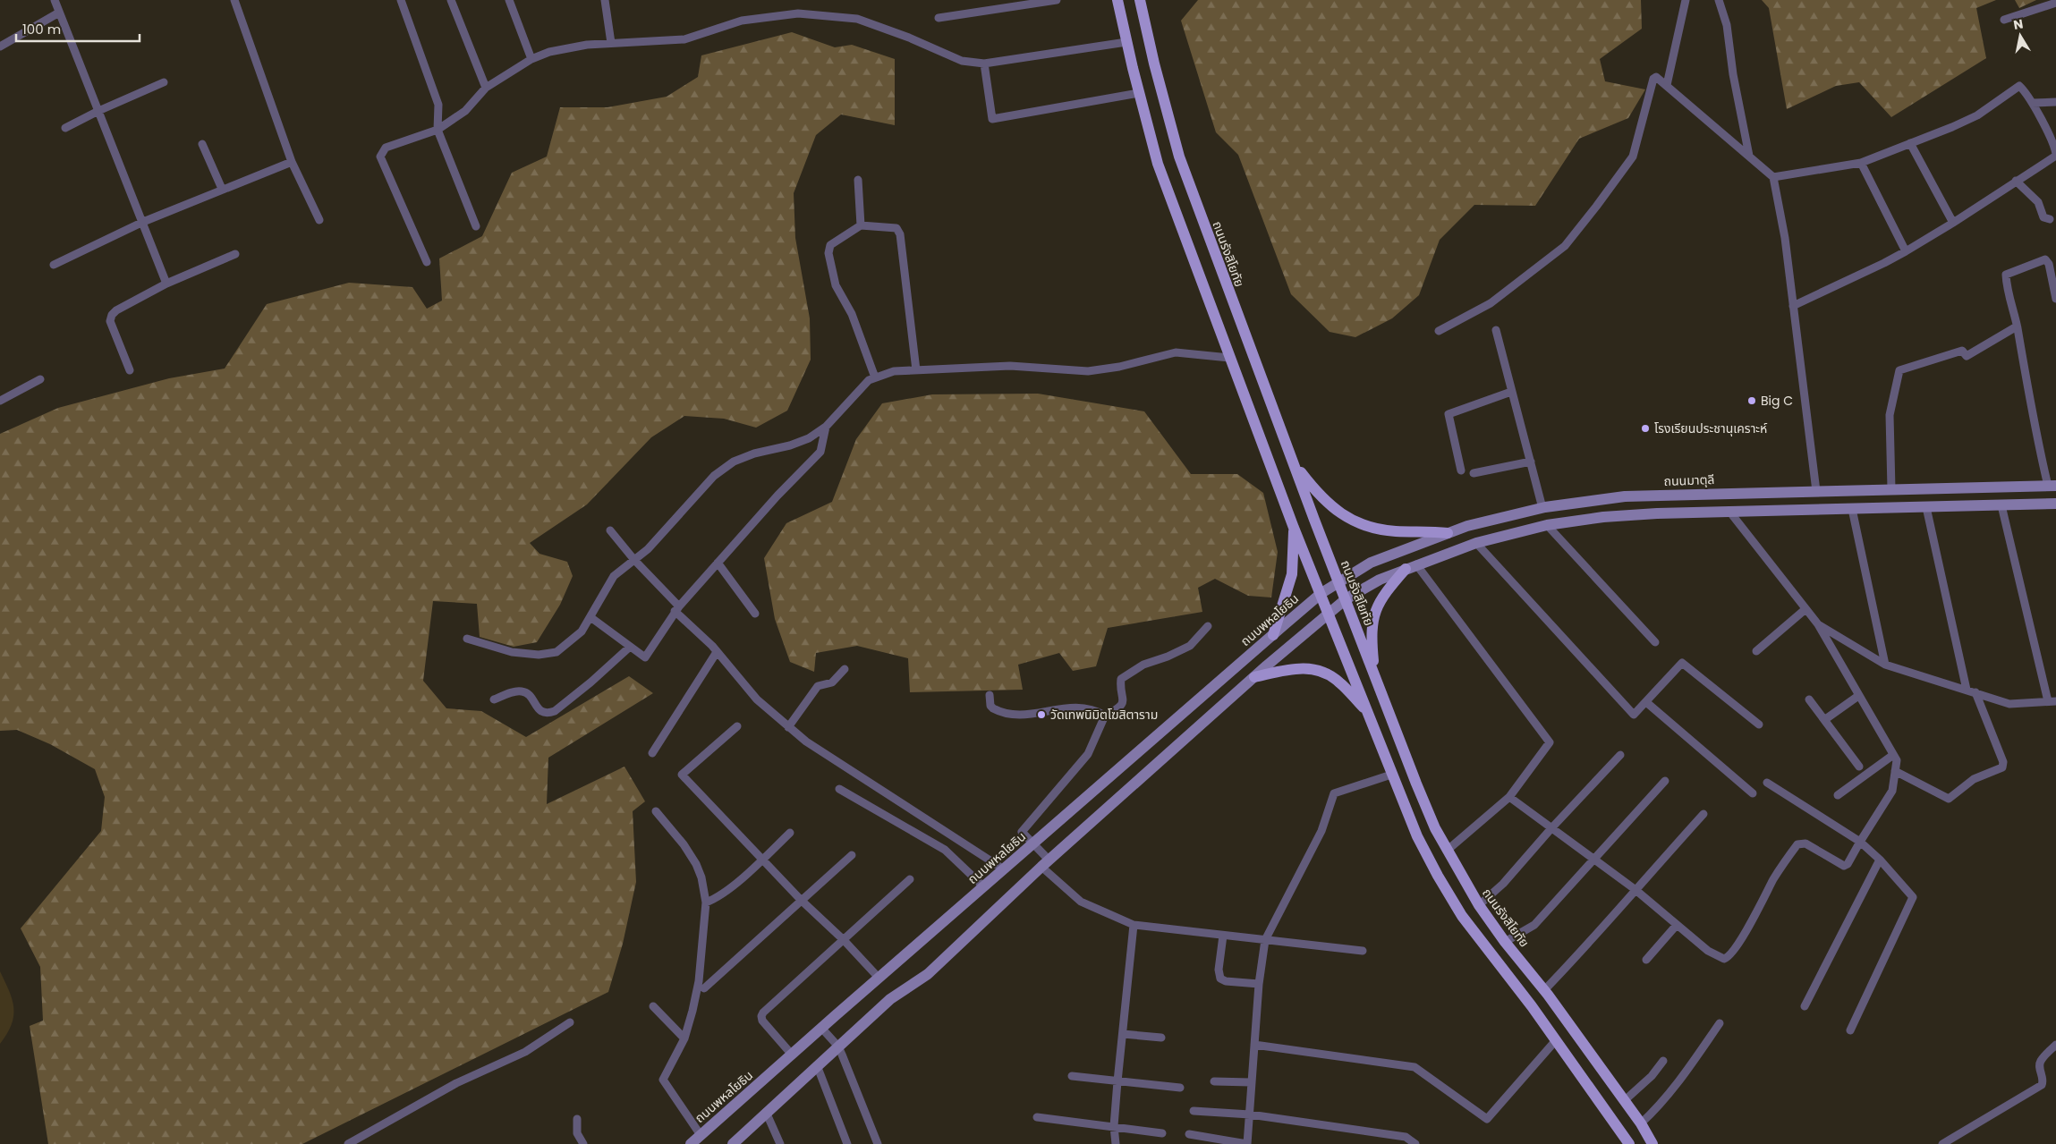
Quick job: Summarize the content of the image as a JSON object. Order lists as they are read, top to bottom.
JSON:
{
  "streets": {
    "main road": ["ถนนรังสิโยทัย", "ถนนมาตุลี", "ถนนพหลโยธิน"]
  },
  "crossings": [
    ["ถนนรังสิโยทัย", "ถนนมาตุลี"],
    ["ถนนรังสิโยทัย", "ถนนพหลโยธิน"],
    ["ถนนมาตุลี", "ถนนพหลโยธิน"]
  ],
  "places": ["Big C", "โรงเรียนประชานุเคราะห์", "วัดเทพนิมิตโฆสิตาราม"],
  "scale_bar": "100 m",
  "north": "top"
}
